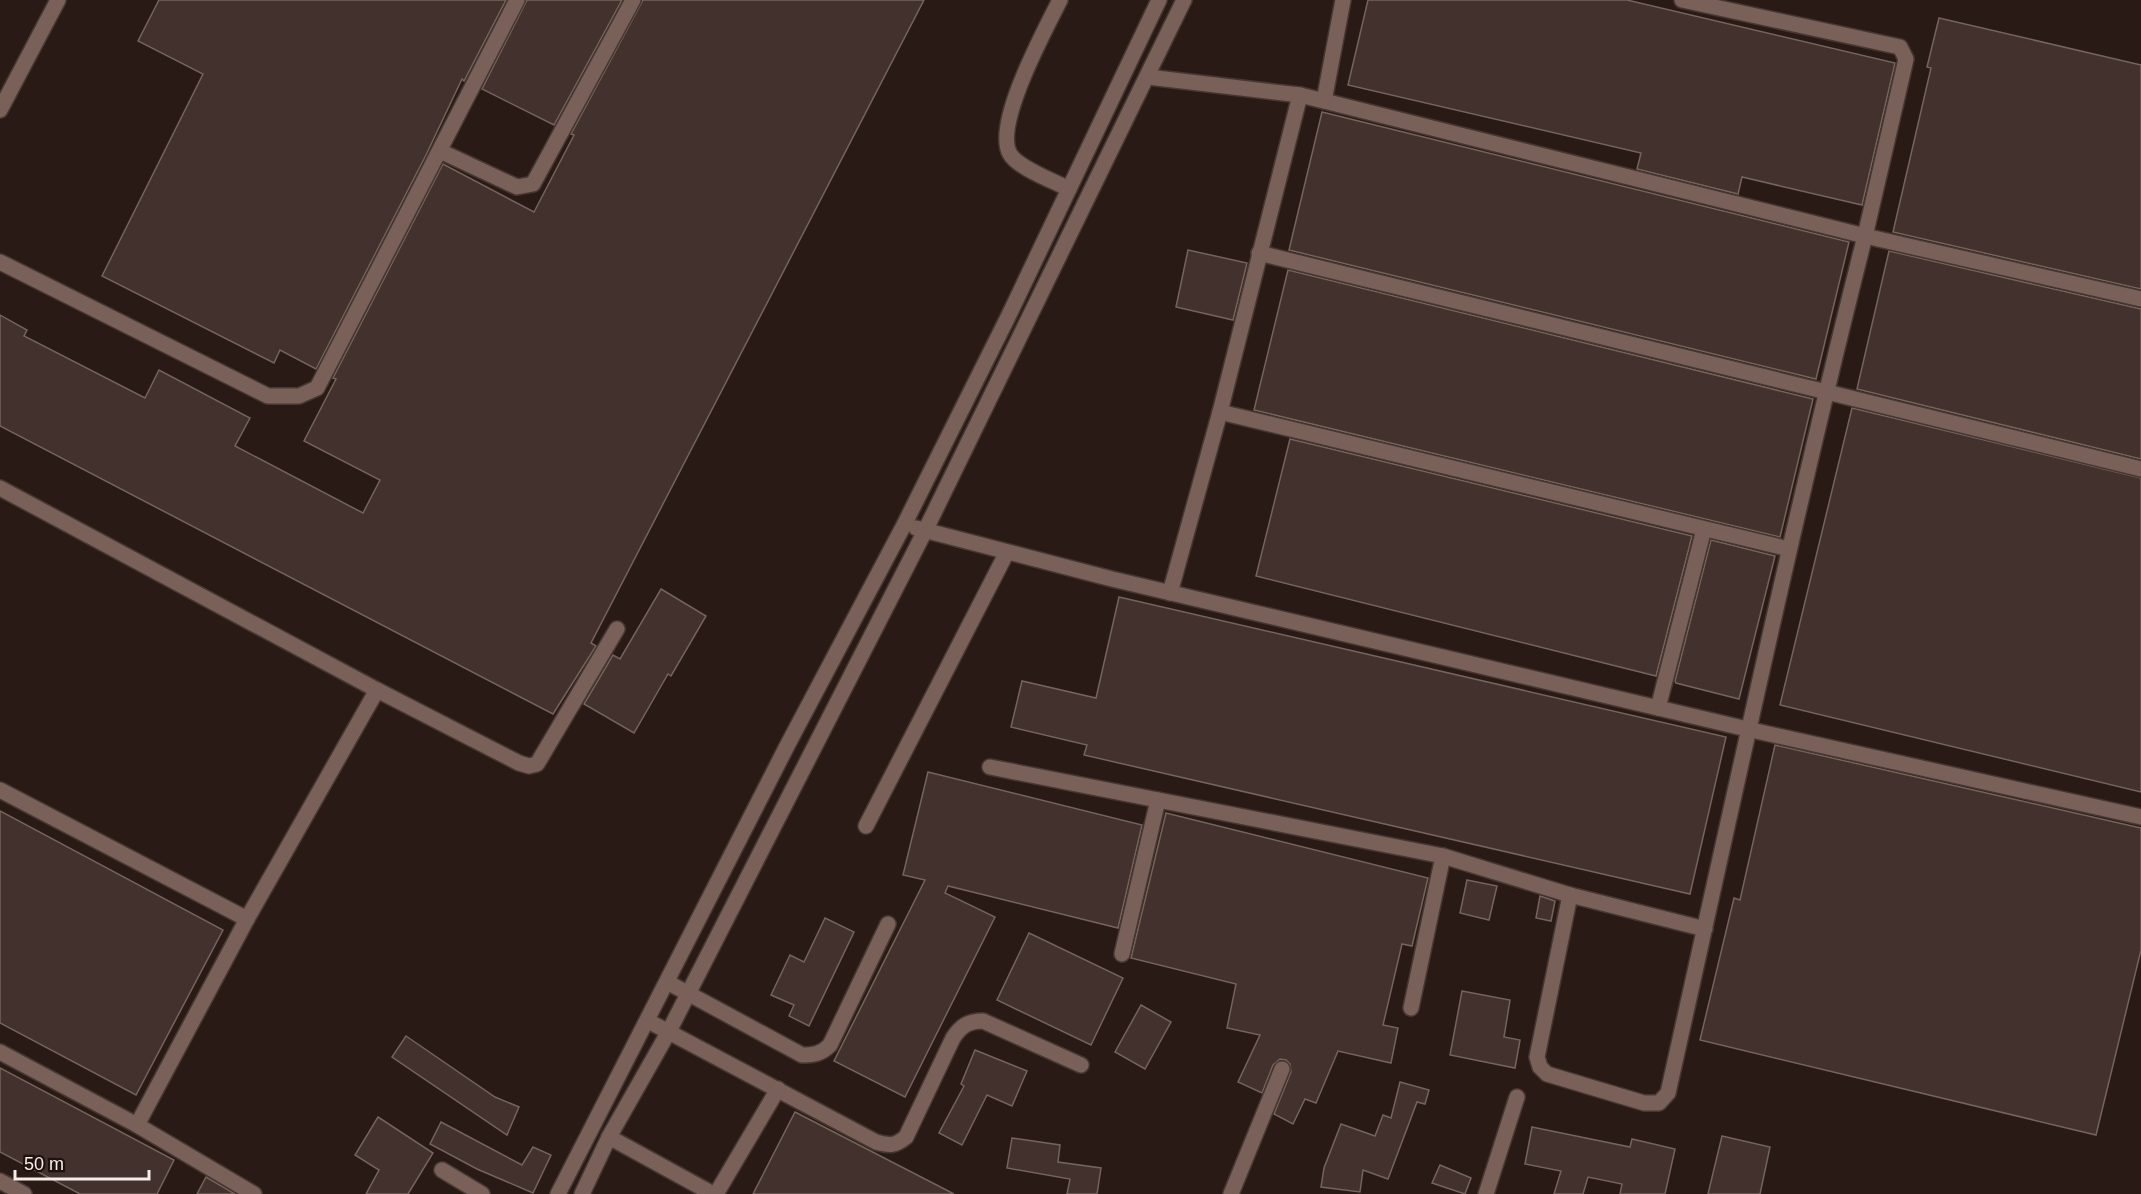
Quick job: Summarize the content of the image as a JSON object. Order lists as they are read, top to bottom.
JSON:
{
  "scale_bar": "50 m"
}
